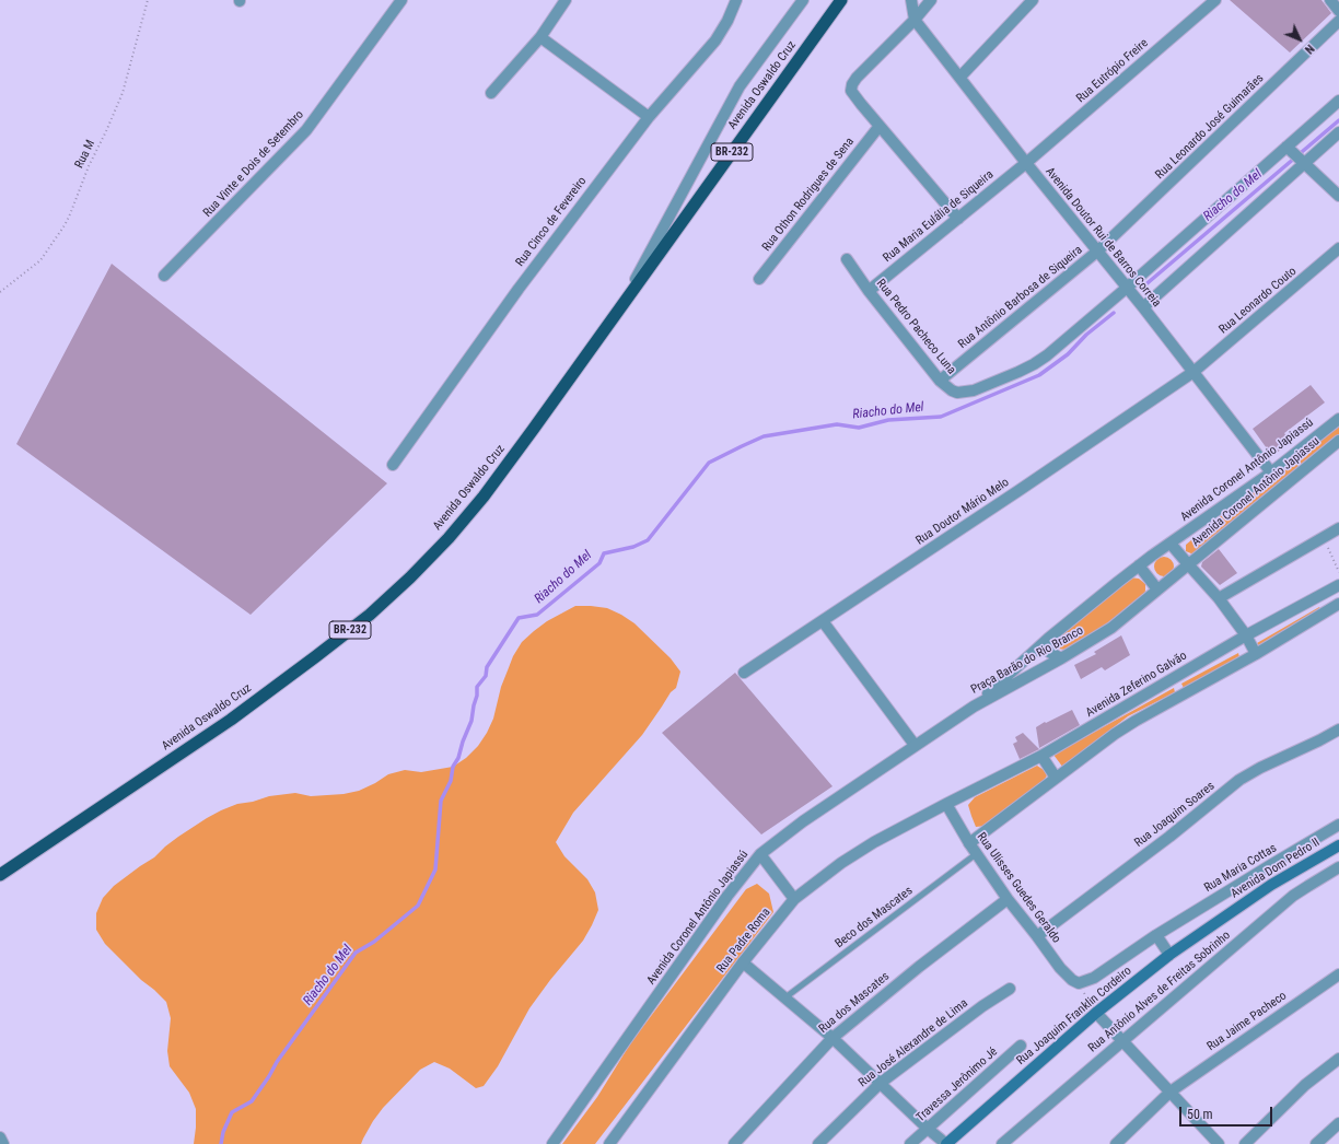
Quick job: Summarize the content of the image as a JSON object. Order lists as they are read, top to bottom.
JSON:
{
  "streets": {
    "highway": ["Avenida Oswaldo Cruz", "BR-232"],
    "main road": ["Avenida Dom Pedro II", "Rua Joaquim Franklin Cordeiro"],
    "street": [
      "Rua Eutrópio Freire",
      "Rua Leonardo José Guimarães",
      "Rua Vinte e Dois de Setembro",
      "Rua Othon Rodrigues de Sena",
      "Rua Maria Eulália de Siqueira",
      "Rua Cinco de Fevereiro",
      "Avenida Doutor Rui de Barros Correia",
      "Rua Antônio Barbosa de Siqueira",
      "Rua Leonardo Couto",
      "Rua Pedro Pacheco Luna",
      "Avenida Coronel Antônio Japiassú",
      "Avenida Coronel Antônio Japiassu",
      "Rua Doutor Mário Melo",
      "Praça Barão do Rio Branco",
      "Avenida Zeferino Galvão",
      "Rua Joaquim Soares",
      "Rua Maria Cottas",
      "Rua Ulisses Guedes Geraldo",
      "Rua Padre Roma",
      "Rua Antônio Alves de Freitas Sobrinho",
      "Rua dos Mascates",
      "Rua Jaime Pacheco",
      "Rua José Alexandre de Lima",
      "Travessa Jerônimo Jé"
    ],
    "lane": ["Beco dos Mascates"],
    "path": ["Rua M"]
  },
  "crossings": [
    ["Rua Eutrópio Freire", "Rua Maria Eulália de Siqueira"],
    ["Rua Eutrópio Freire", "Avenida Doutor Rui de Barros Correia"],
    ["Rua Leonardo José Guimarães", "Avenida Doutor Rui de Barros Correia"],
    ["Rua Leonardo José Guimarães", "Rua Antônio Barbosa de Siqueira"],
    ["Rua Maria Eulália de Siqueira", "Avenida Doutor Rui de Barros Correia"],
    ["Rua Maria Eulália de Siqueira", "Rua Pedro Pacheco Luna"],
    ["Avenida Doutor Rui de Barros Correia", "Rua Antônio Barbosa de Siqueira"],
    ["Avenida Doutor Rui de Barros Correia", "Rua Leonardo Couto"],
    ["Avenida Doutor Rui de Barros Correia", "Rua Pedro Pacheco Luna"],
    ["Avenida Doutor Rui de Barros Correia", "Avenida Coronel Antônio Japiassú"],
    ["Avenida Doutor Rui de Barros Correia", "Rua Doutor Mário Melo"],
    ["Rua Antônio Barbosa de Siqueira", "Rua Pedro Pacheco Luna"],
    ["Rua Leonardo Couto", "Rua Doutor Mário Melo"],
    ["Avenida Coronel Antônio Japiassú", "Praça Barão do Rio Branco"],
    ["Avenida Coronel Antônio Japiassu", "Praça Barão do Rio Branco"],
    ["Avenida Zeferino Galvão", "Rua Ulisses Guedes Geraldo"],
    ["Avenida Zeferino Galvão", "Rua Padre Roma"],
    ["Rua Joaquim Soares", "Rua Ulisses Guedes Geraldo"],
    ["Rua Maria Cottas", "Rua Ulisses Guedes Geraldo"],
    ["Avenida Dom Pedro II", "Rua Joaquim Franklin Cordeiro"],
    ["Rua Ulisses Guedes Geraldo", "Beco dos Mascates"],
    ["Rua Ulisses Guedes Geraldo", "Rua Padre Roma"],
    ["Rua Ulisses Guedes Geraldo", "Rua dos Mascates"]
  ],
  "water": ["Riacho do Mel"],
  "scale_bar": "50 m",
  "north": "bottom right"
}
